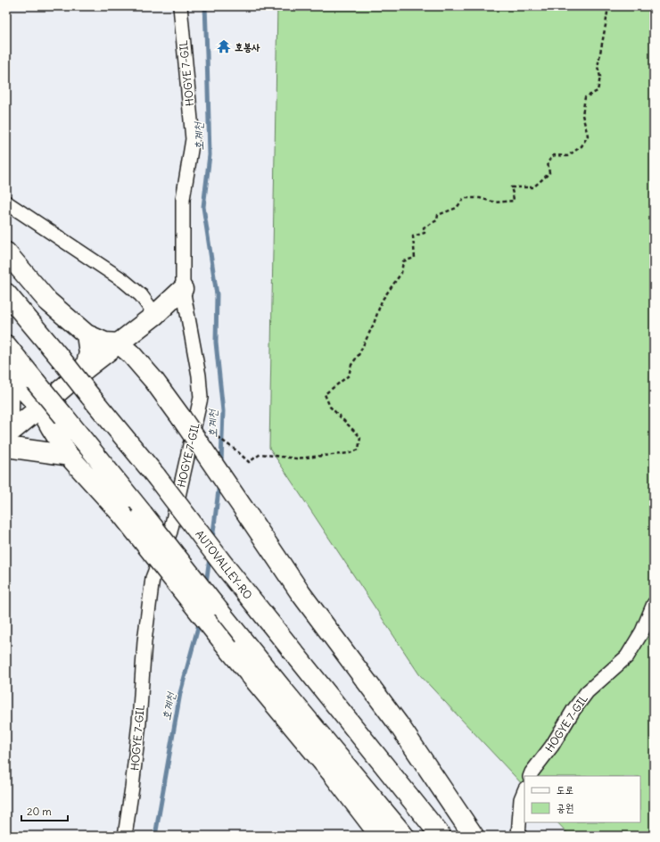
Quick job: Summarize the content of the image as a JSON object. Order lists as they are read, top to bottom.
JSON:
{
  "streets": {
    "main road": ["AUTOVALLEY-RO"],
    "street": ["HOGYE 7-GIL"]
  },
  "water": ["호계천"],
  "places": {
    "temple": ["호봉사"]
  },
  "legend": ["도로", "공원"],
  "scale_bar": "20 m"
}
